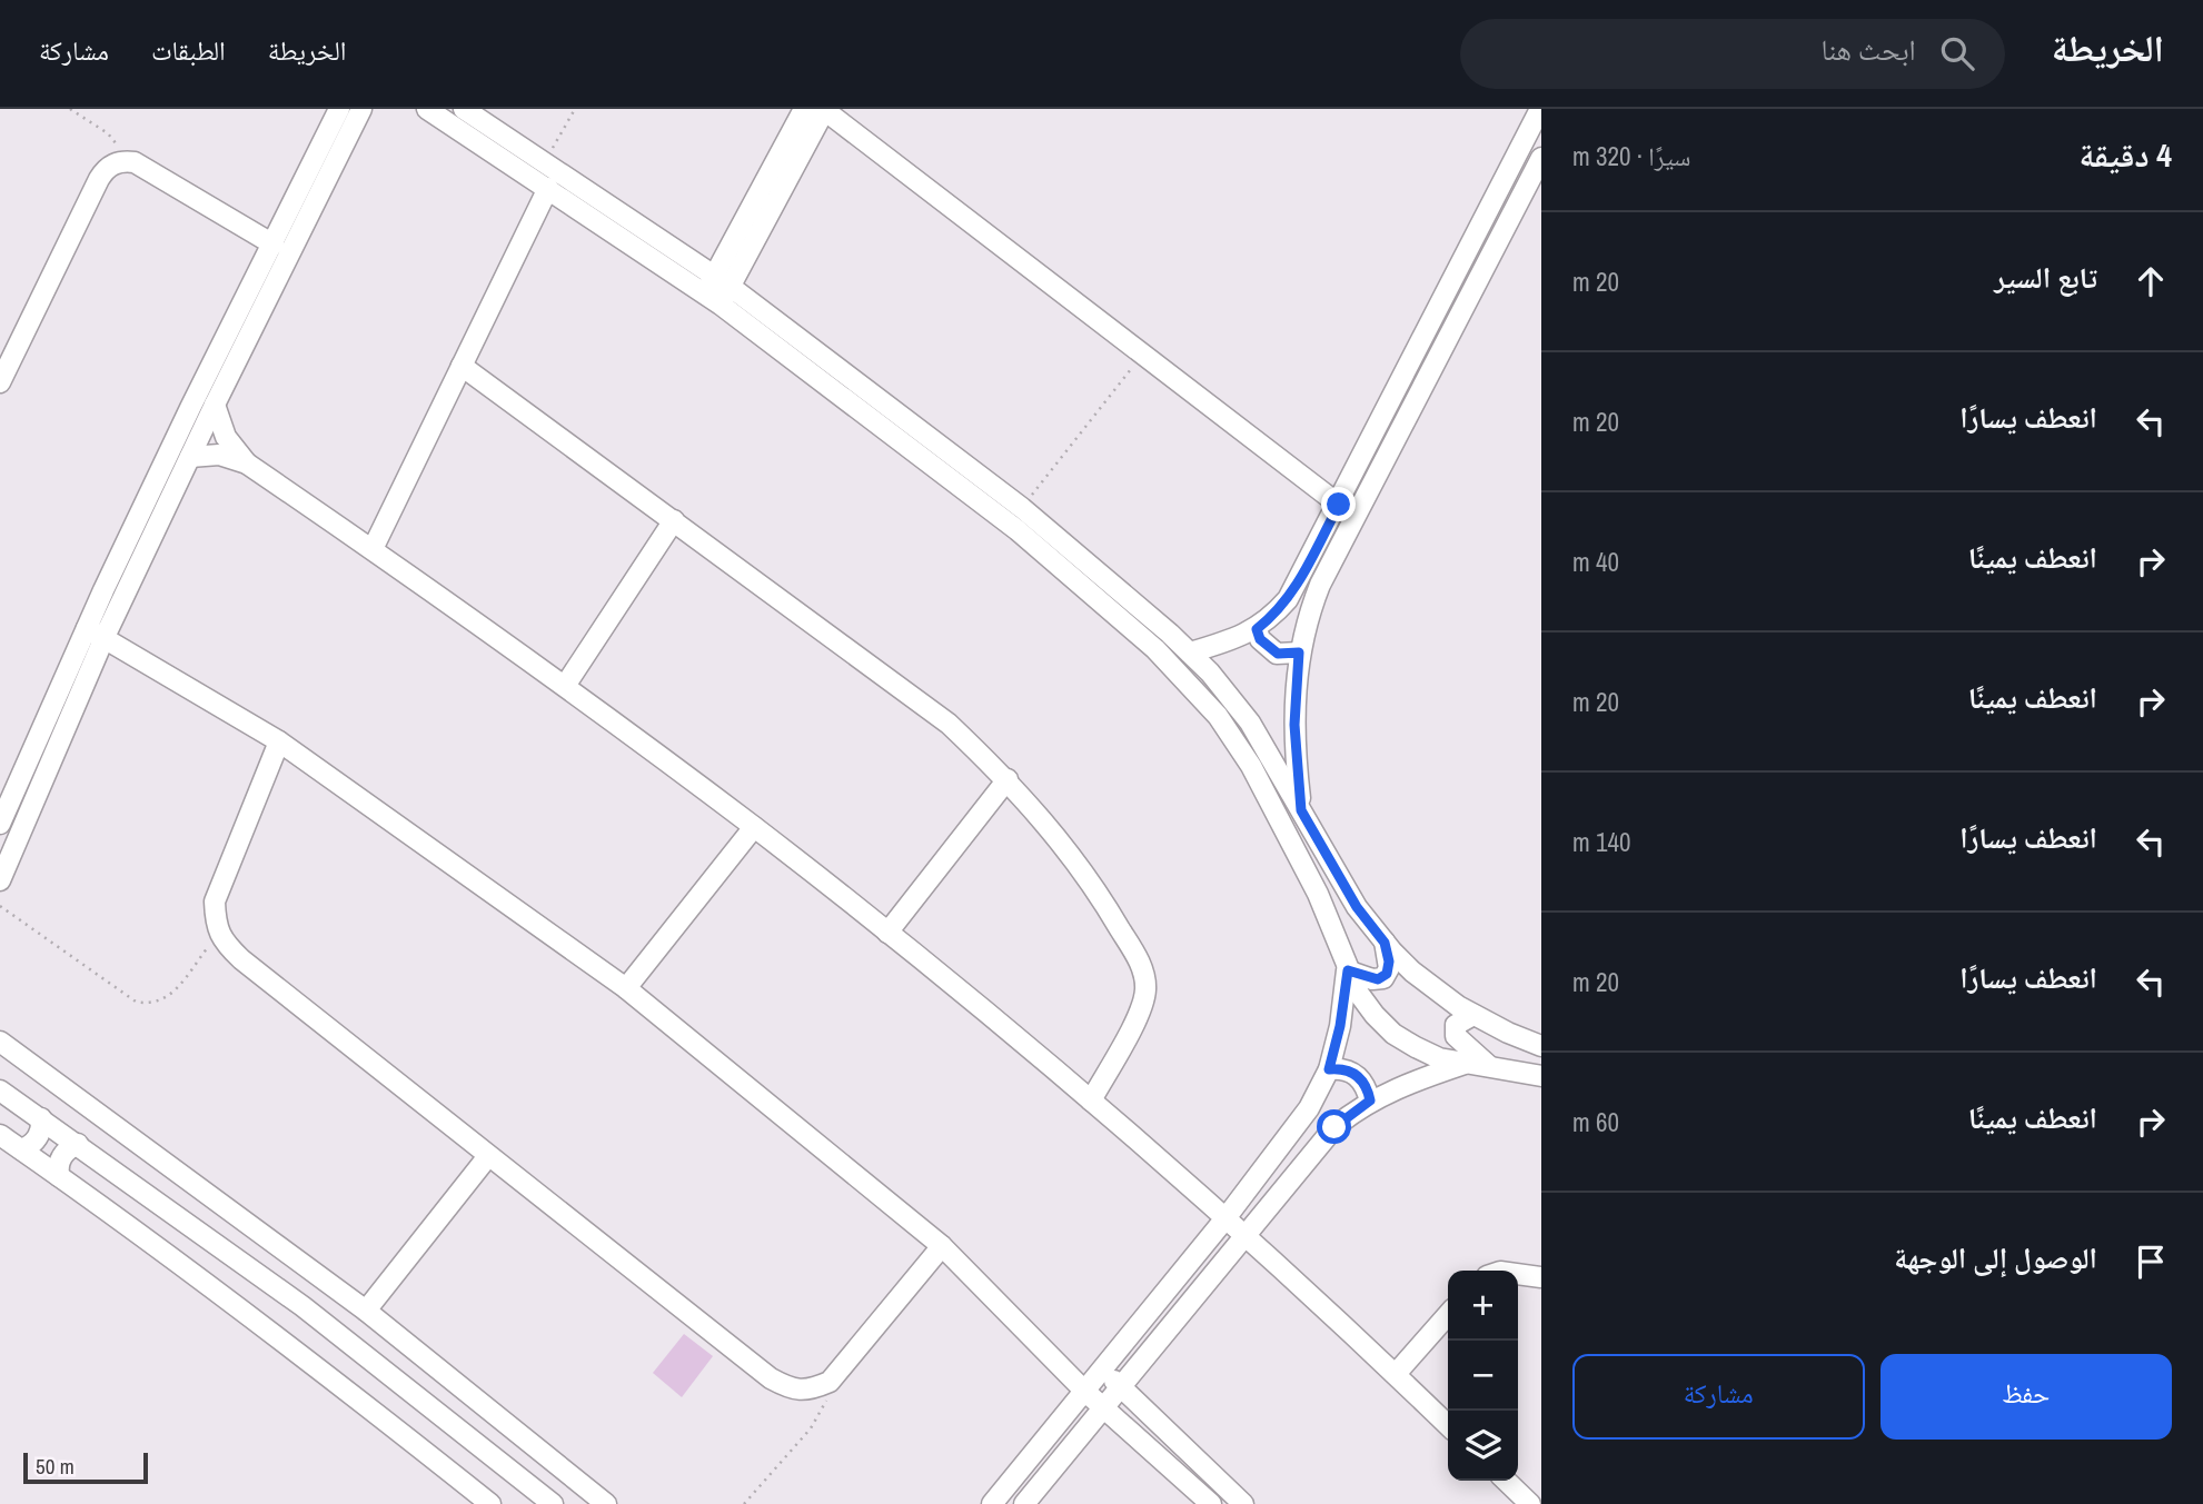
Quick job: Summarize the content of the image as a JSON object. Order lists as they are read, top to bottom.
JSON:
{
  "scale_bar": "50 m",
  "page": {
    "header": "الخريطة",
    "search": "ابحث هنا",
    "nav": ["الخريطة", "الطبقات", "مشاركة"],
    "heading": ["4 دقيقة", "سيرًا · 320 m"],
    "list": [
      ["تابع السير", "20 m"],
      ["انعطف يسارًا", "20 m"],
      ["انعطف يمينًا", "40 m"],
      ["انعطف يمينًا", "20 m"],
      ["انعطف يسارًا", "140 m"],
      ["انعطف يسارًا", "20 m"],
      ["انعطف يمينًا", "60 m"],
      "الوصول إلى الوجهة"
    ],
    "map_buttons": ["+", "−"],
    "buttons": ["حفظ", "مشاركة"],
    "scale": "50 m"
  }
}
